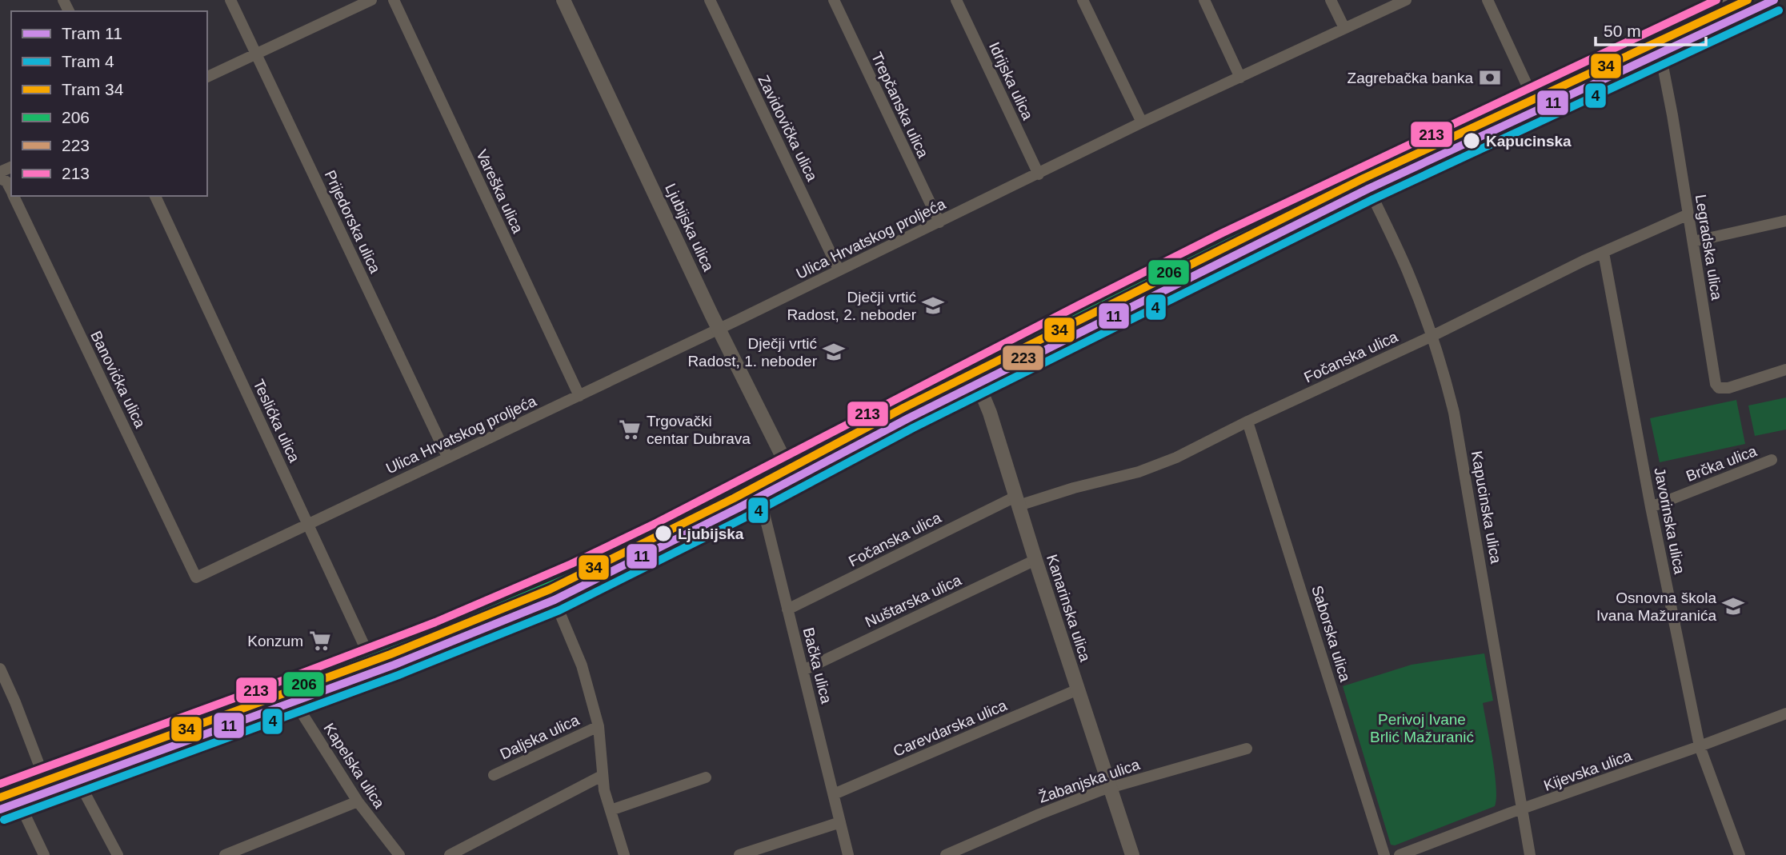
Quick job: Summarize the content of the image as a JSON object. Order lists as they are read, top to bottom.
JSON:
{
  "streets": {
    "street": [
      "Idrijska ulica",
      "Trepčanska ulica",
      "Zavidovička ulica",
      "Vareška ulica",
      "Prijedorska ulica",
      "Ljubijska ulica",
      "Ulica Hrvatskog proljeća",
      "Legradska ulica",
      "Fočanska ulica",
      "Banovićka ulica",
      "Teslićka ulica",
      "Brčka ulica",
      "Kapucinska ulica",
      "Javorinska ulica",
      "Nuštarska ulica",
      "Kanarinska ulica",
      "Saborska ulica",
      "Bačka ulica",
      "Carevdarska ulica",
      "Daljska ulica",
      "Kapelska ulica",
      "Kijevska ulica",
      "Žabanjska ulica"
    ]
  },
  "crossings": [
    ["Idrijska ulica", "Ulica Hrvatskog proljeća"],
    ["Trepčanska ulica", "Ulica Hrvatskog proljeća"],
    ["Zavidovička ulica", "Ulica Hrvatskog proljeća"],
    ["Vareška ulica", "Ulica Hrvatskog proljeća"],
    ["Prijedorska ulica", "Ulica Hrvatskog proljeća"],
    ["Ljubijska ulica", "Ulica Hrvatskog proljeća"],
    ["Ulica Hrvatskog proljeća", "Banovićka ulica"],
    ["Ulica Hrvatskog proljeća", "Teslićka ulica"],
    ["Legradska ulica", "Fočanska ulica"],
    ["Fočanska ulica", "Kapucinska ulica"],
    ["Fočanska ulica", "Javorinska ulica"],
    ["Fočanska ulica", "Kanarinska ulica"],
    ["Fočanska ulica", "Saborska ulica"],
    ["Fočanska ulica", "Bačka ulica"],
    ["Brčka ulica", "Javorinska ulica"],
    ["Kapucinska ulica", "Kijevska ulica"],
    ["Javorinska ulica", "Kijevska ulica"],
    ["Nuštarska ulica", "Kanarinska ulica"],
    ["Nuštarska ulica", "Bačka ulica"],
    ["Kanarinska ulica", "Carevdarska ulica"],
    ["Kanarinska ulica", "Žabanjska ulica"],
    ["Bačka ulica", "Carevdarska ulica"]
  ],
  "parks": ["Perivoj Ivane Brlić Mažuranić"],
  "places": {
    "bank": ["Zagrebačka banka"],
    "other": ["Kapucinska", "Ljubijska"],
    "school or university": ["Dječji vrtić Radost, 2. neboder", "Dječji vrtić Radost, 1. neboder", "Osnovna škola Ivana Mažuranića"],
    "supermarket": ["Trgovački centar Dubrava", "Konzum"]
  },
  "lines": [
    "tram line 11",
    "tram line 34",
    "transit line 206",
    "transit line 213",
    "tram line 4",
    "transit line 223"
  ],
  "legend": [
    "Tram 11",
    "Tram 4",
    "Tram 34",
    "206",
    "223",
    "213"
  ],
  "scale_bar": "50 m"
}
